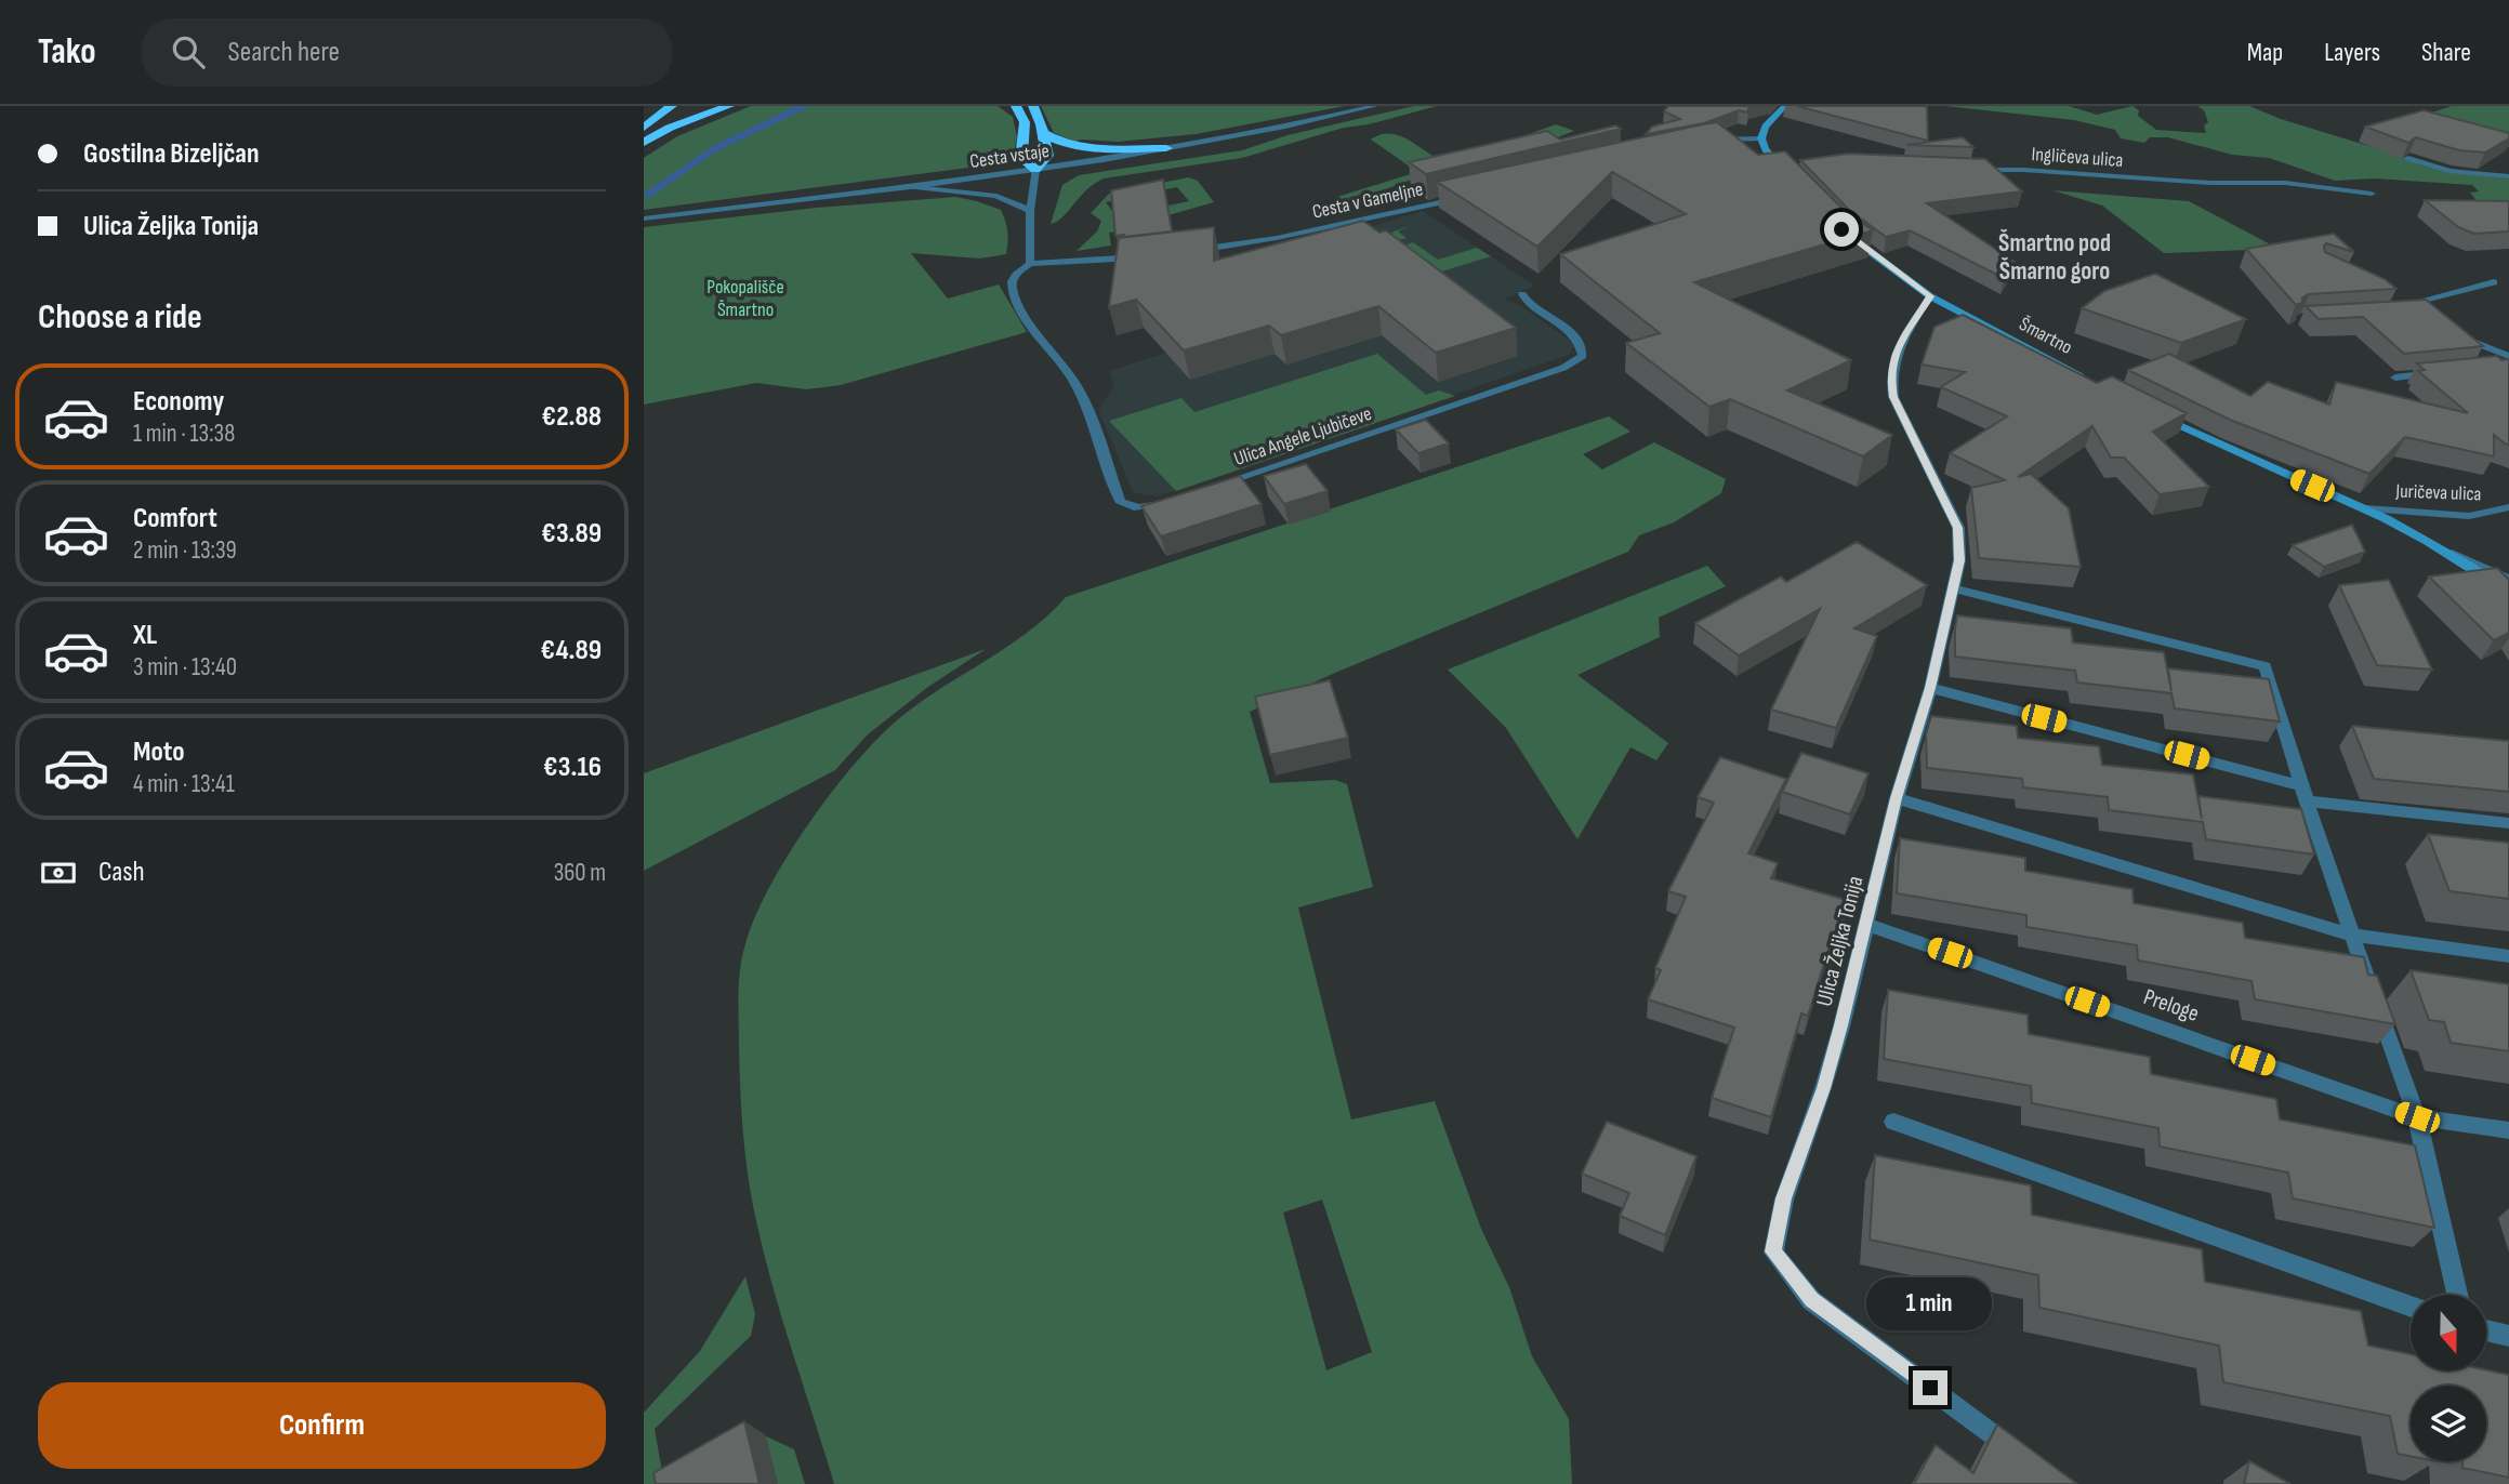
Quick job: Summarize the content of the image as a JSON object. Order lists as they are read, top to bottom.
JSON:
{
  "streets": {
    "main road": ["Šmartno"],
    "street": [
      "Cesta vstaje",
      "Ingličeva ulica",
      "Cesta v Gameljne",
      "Ulica Angele Ljubičeve",
      "Juričeva ulica",
      "Ulica Željka Tonija",
      "Preloge"
    ]
  },
  "crossings": [
    ["Šmartno", "Ulica Željka Tonija"],
    ["Ulica Željka Tonija", "Preloge"]
  ],
  "districts": ["Šmartno pod Šmarno goro"],
  "parks": ["Pokopališče Šmartno"],
  "north": "bottom",
  "page": {
    "header": "Tako",
    "search": "Search here",
    "nav": ["Map", "Layers", "Share"],
    "banner": ["Gostilna Bizeljčan", "Ulica Željka Tonija"],
    "heading": "Choose a ride",
    "list": [
      {
        "name": "Economy",
        "note": "1 min · 13:38",
        "value": "€2.88"
      },
      {
        "name": "Comfort",
        "note": "2 min · 13:39",
        "value": "€3.89"
      },
      {
        "name": "XL",
        "note": "3 min · 13:40",
        "value": "€4.89"
      },
      {
        "name": "Moto",
        "note": "4 min · 13:41",
        "value": "€3.16"
      }
    ],
    "pay": ["Cash", "360 m"],
    "bubble": "1 min",
    "buttons": "Confirm"
  }
}
